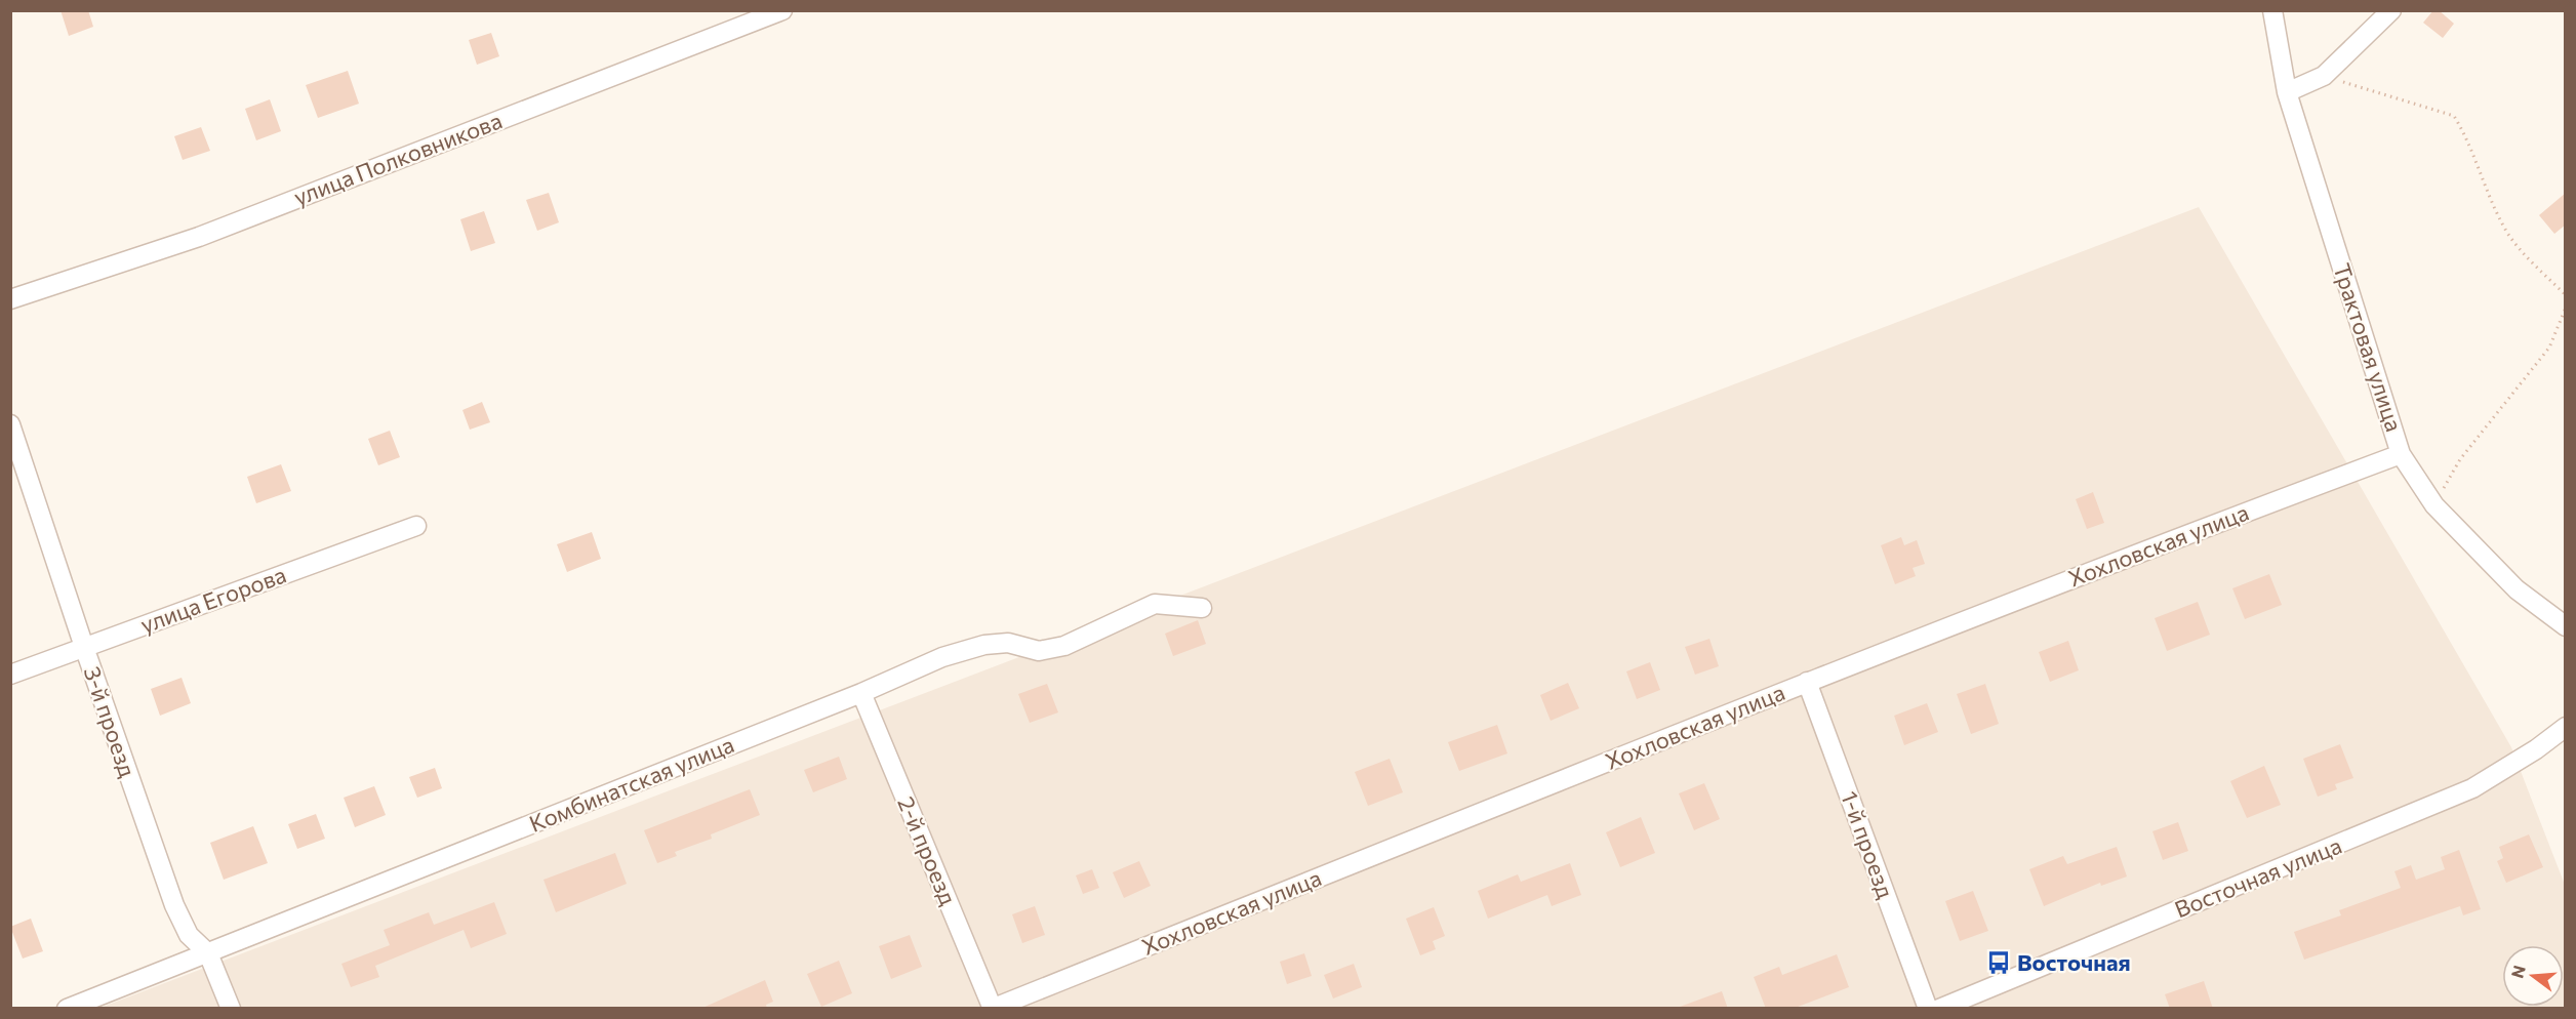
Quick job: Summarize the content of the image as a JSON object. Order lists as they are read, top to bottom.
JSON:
{
  "streets": {
    "street": [
      "улица Полковникова",
      "Трактовая улица",
      "Хохловская улица",
      "улица Егорова",
      "3-й проезд",
      "Комбинатская улица",
      "1-й проезд",
      "2-й проезд",
      "Восточная улица"
    ]
  },
  "crossings": [
    ["Трактовая улица", "Хохловская улица"],
    ["Хохловская улица", "1-й проезд"],
    ["Хохловская улица", "2-й проезд"],
    ["улица Егорова", "3-й проезд"],
    ["3-й проезд", "Комбинатская улица"],
    ["Комбинатская улица", "2-й проезд"]
  ],
  "places": {
    "bus stop": ["Восточная"]
  },
  "north": "left"
}
